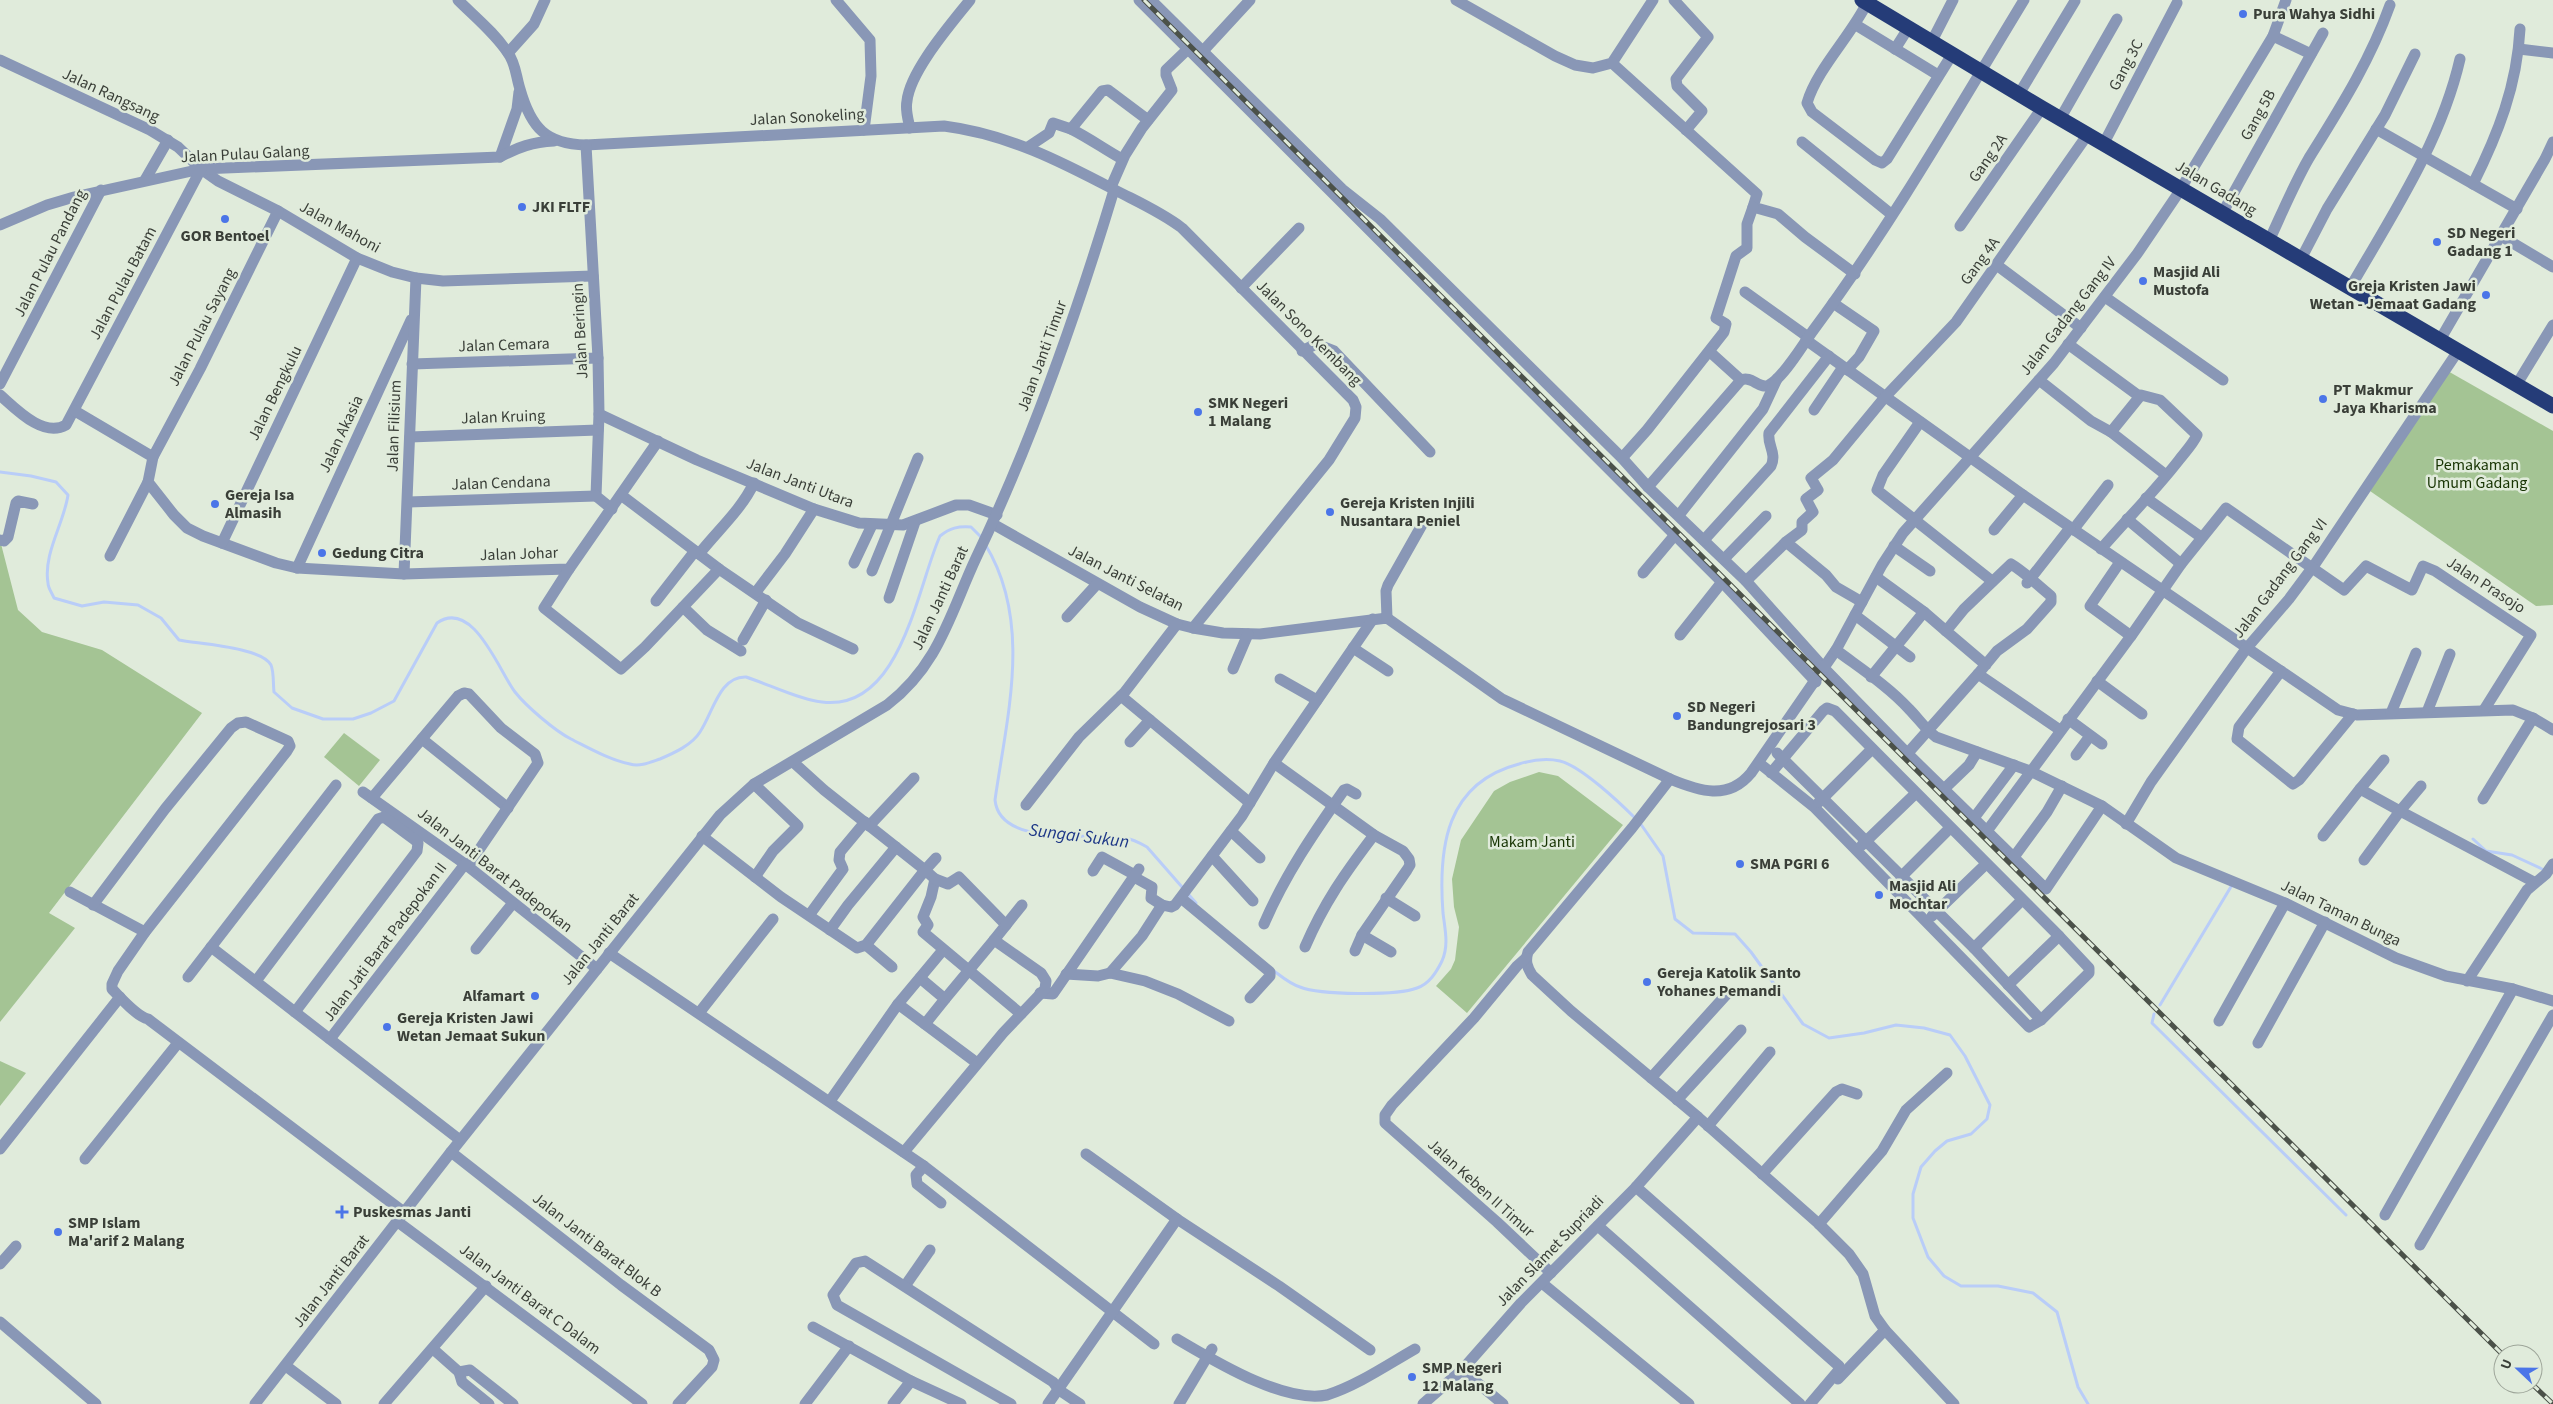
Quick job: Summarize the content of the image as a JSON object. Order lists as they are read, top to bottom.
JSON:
{
  "streets": {
    "highway": ["Jalan Gadang"],
    "street": [
      "Gang 3C",
      "Jalan Rangsang",
      "Gang 5B",
      "Jalan Sonokeling",
      "Jalan Pulau Galang",
      "Gang 2A",
      "Jalan Mahoni",
      "Jalan Pulau Pandang",
      "Gang 4A",
      "Jalan Pulau Batam",
      "Jalan Gadang Gang IV",
      "Jalan Pulau Sayang",
      "Jalan Beringin",
      "Jalan Sono Kembang",
      "Jalan Cemara",
      "Jalan Janti Timur",
      "Jalan Bengkulu",
      "Jalan Kruing",
      "Jalan Filisium",
      "Jalan Akasia",
      "Jalan Cendana",
      "Jalan Janti Utara",
      "Jalan Johar",
      "Jalan Janti Selatan",
      "Jalan Gadang Gang VI",
      "Jalan Prasojo",
      "Jalan Janti Barat",
      "Jalan Janti Barat Padepokan",
      "Jalan Taman Bunga",
      "Jalan Jati Barat Padepokan II",
      "Jalan Keben II Timur",
      "Jalan Janti Barat Blok B",
      "Jalan Slamet Supriadi",
      "Jalan Janti Barat C Dalam"
    ]
  },
  "crossings": [
    ["Gang 3C", "Jalan Gadang"],
    ["Jalan Rangsang", "Jalan Pulau Galang"],
    ["Jalan Rangsang", "Jalan Mahoni"],
    ["Jalan Rangsang", "Jalan Pulau Batam"],
    ["Gang 5B", "Jalan Gadang"],
    ["Jalan Sonokeling", "Jalan Pulau Galang"],
    ["Jalan Sonokeling", "Jalan Beringin"],
    ["Jalan Sonokeling", "Jalan Sono Kembang"],
    ["Jalan Sonokeling", "Jalan Janti Timur"],
    ["Jalan Pulau Galang", "Jalan Mahoni"],
    ["Jalan Pulau Galang", "Jalan Pulau Pandang"],
    ["Jalan Pulau Galang", "Jalan Pulau Batam"],
    ["Gang 2A", "Jalan Gadang"],
    ["Jalan Gadang", "Gang 4A"],
    ["Jalan Gadang", "Jalan Gadang Gang IV"],
    ["Jalan Gadang", "Jalan Gadang Gang VI"],
    ["Jalan Mahoni", "Jalan Pulau Batam"],
    ["Jalan Mahoni", "Jalan Pulau Sayang"],
    ["Jalan Mahoni", "Jalan Beringin"],
    ["Jalan Mahoni", "Jalan Bengkulu"],
    ["Jalan Mahoni", "Jalan Filisium"],
    ["Jalan Gadang Gang IV", "Jalan Janti Selatan"],
    ["Jalan Pulau Sayang", "Jalan Johar"],
    ["Jalan Beringin", "Jalan Cemara"],
    ["Jalan Beringin", "Jalan Kruing"],
    ["Jalan Beringin", "Jalan Cendana"],
    ["Jalan Beringin", "Jalan Janti Utara"],
    ["Jalan Sono Kembang", "Jalan Janti Timur"],
    ["Jalan Sono Kembang", "Jalan Janti Selatan"],
    ["Jalan Cemara", "Jalan Filisium"],
    ["Jalan Janti Timur", "Jalan Janti Utara"],
    ["Jalan Janti Timur", "Jalan Janti Selatan"],
    ["Jalan Janti Timur", "Jalan Janti Barat"],
    ["Jalan Bengkulu", "Jalan Johar"],
    ["Jalan Kruing", "Jalan Filisium"],
    ["Jalan Filisium", "Jalan Akasia"],
    ["Jalan Filisium", "Jalan Cendana"],
    ["Jalan Filisium", "Jalan Johar"],
    ["Jalan Akasia", "Jalan Johar"],
    ["Jalan Janti Utara", "Jalan Johar"],
    ["Jalan Janti Utara", "Jalan Janti Selatan"],
    ["Jalan Janti Utara", "Jalan Janti Barat"],
    ["Jalan Janti Selatan", "Jalan Janti Barat"],
    ["Jalan Gadang Gang VI", "Jalan Prasojo"],
    ["Jalan Gadang Gang VI", "Jalan Taman Bunga"],
    ["Jalan Janti Barat", "Jalan Janti Barat Padepokan"],
    ["Jalan Janti Barat", "Jalan Janti Barat Blok B"],
    ["Jalan Janti Barat", "Jalan Janti Barat C Dalam"],
    ["Jalan Janti Barat Padepokan", "Jalan Jati Barat Padepokan II"],
    ["Jalan Keben II Timur", "Jalan Slamet Supriadi"]
  ],
  "water": ["Sungai Sukun"],
  "parks": ["Pemakaman Umum Gadang", "Makam Janti"],
  "places": {
    "other": [
      "Pura Wahya Sidhi",
      "JKI FLTF",
      "GOR Bentoel",
      "SD Negeri Gadang 1",
      "Masjid Ali Mustofa",
      "Greja Kristen Jawi Wetan - Jemaat Gadang",
      "PT Makmur Jaya Kharisma",
      "SMK Negeri 1 Malang",
      "Gereja Isa Almasih",
      "Gereja Kristen Injili Nusantara Peniel",
      "Gedung Citra",
      "SD Negeri Bandungrejosari 3",
      "SMA PGRI 6",
      "Masjid Ali Mochtar",
      "Gereja Katolik Santo Yohanes Pemandi",
      "Alfamart",
      "Gereja Kristen Jawi Wetan Jemaat Sukun",
      "SMP Islam Ma'arif 2 Malang",
      "SMP Negeri 12 Malang"
    ],
    "health": ["Puskesmas Janti"]
  },
  "north": "left"
}
